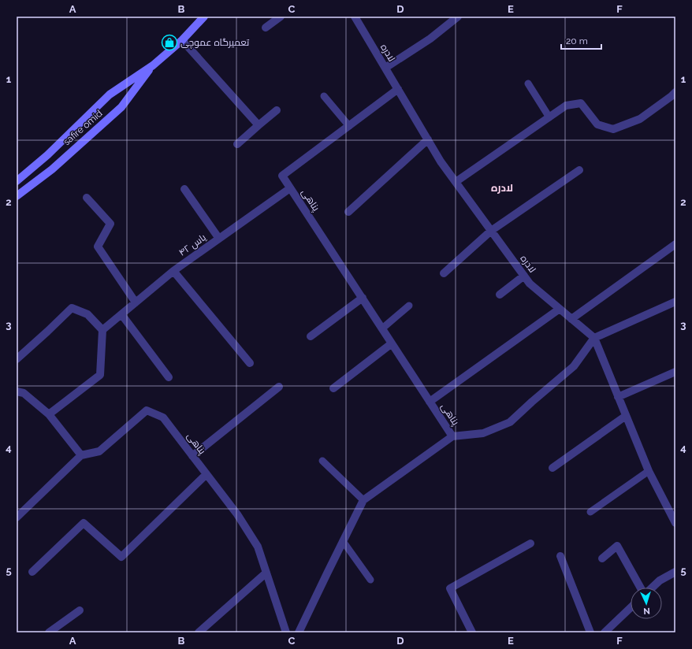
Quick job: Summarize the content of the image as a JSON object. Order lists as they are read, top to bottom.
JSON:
{
  "streets": {
    "street": [
      "لادره",
      "safire omid",
      "پناهی",
      "یاس ۴۲"
    ]
  },
  "crossings": [
    ["پناهی", "یاس ۴۲"]
  ],
  "districts": ["لادره"],
  "places": {
    "shop": ["تعمیرگاه عموچی"]
  },
  "scale_bar": "20 m",
  "north": "bottom",
  "grid": {
    "columns": [
      "A",
      "B",
      "C",
      "D",
      "E",
      "F"
    ],
    "rows": [
      "1",
      "2",
      "3",
      "4",
      "5"
    ]
  }
}
